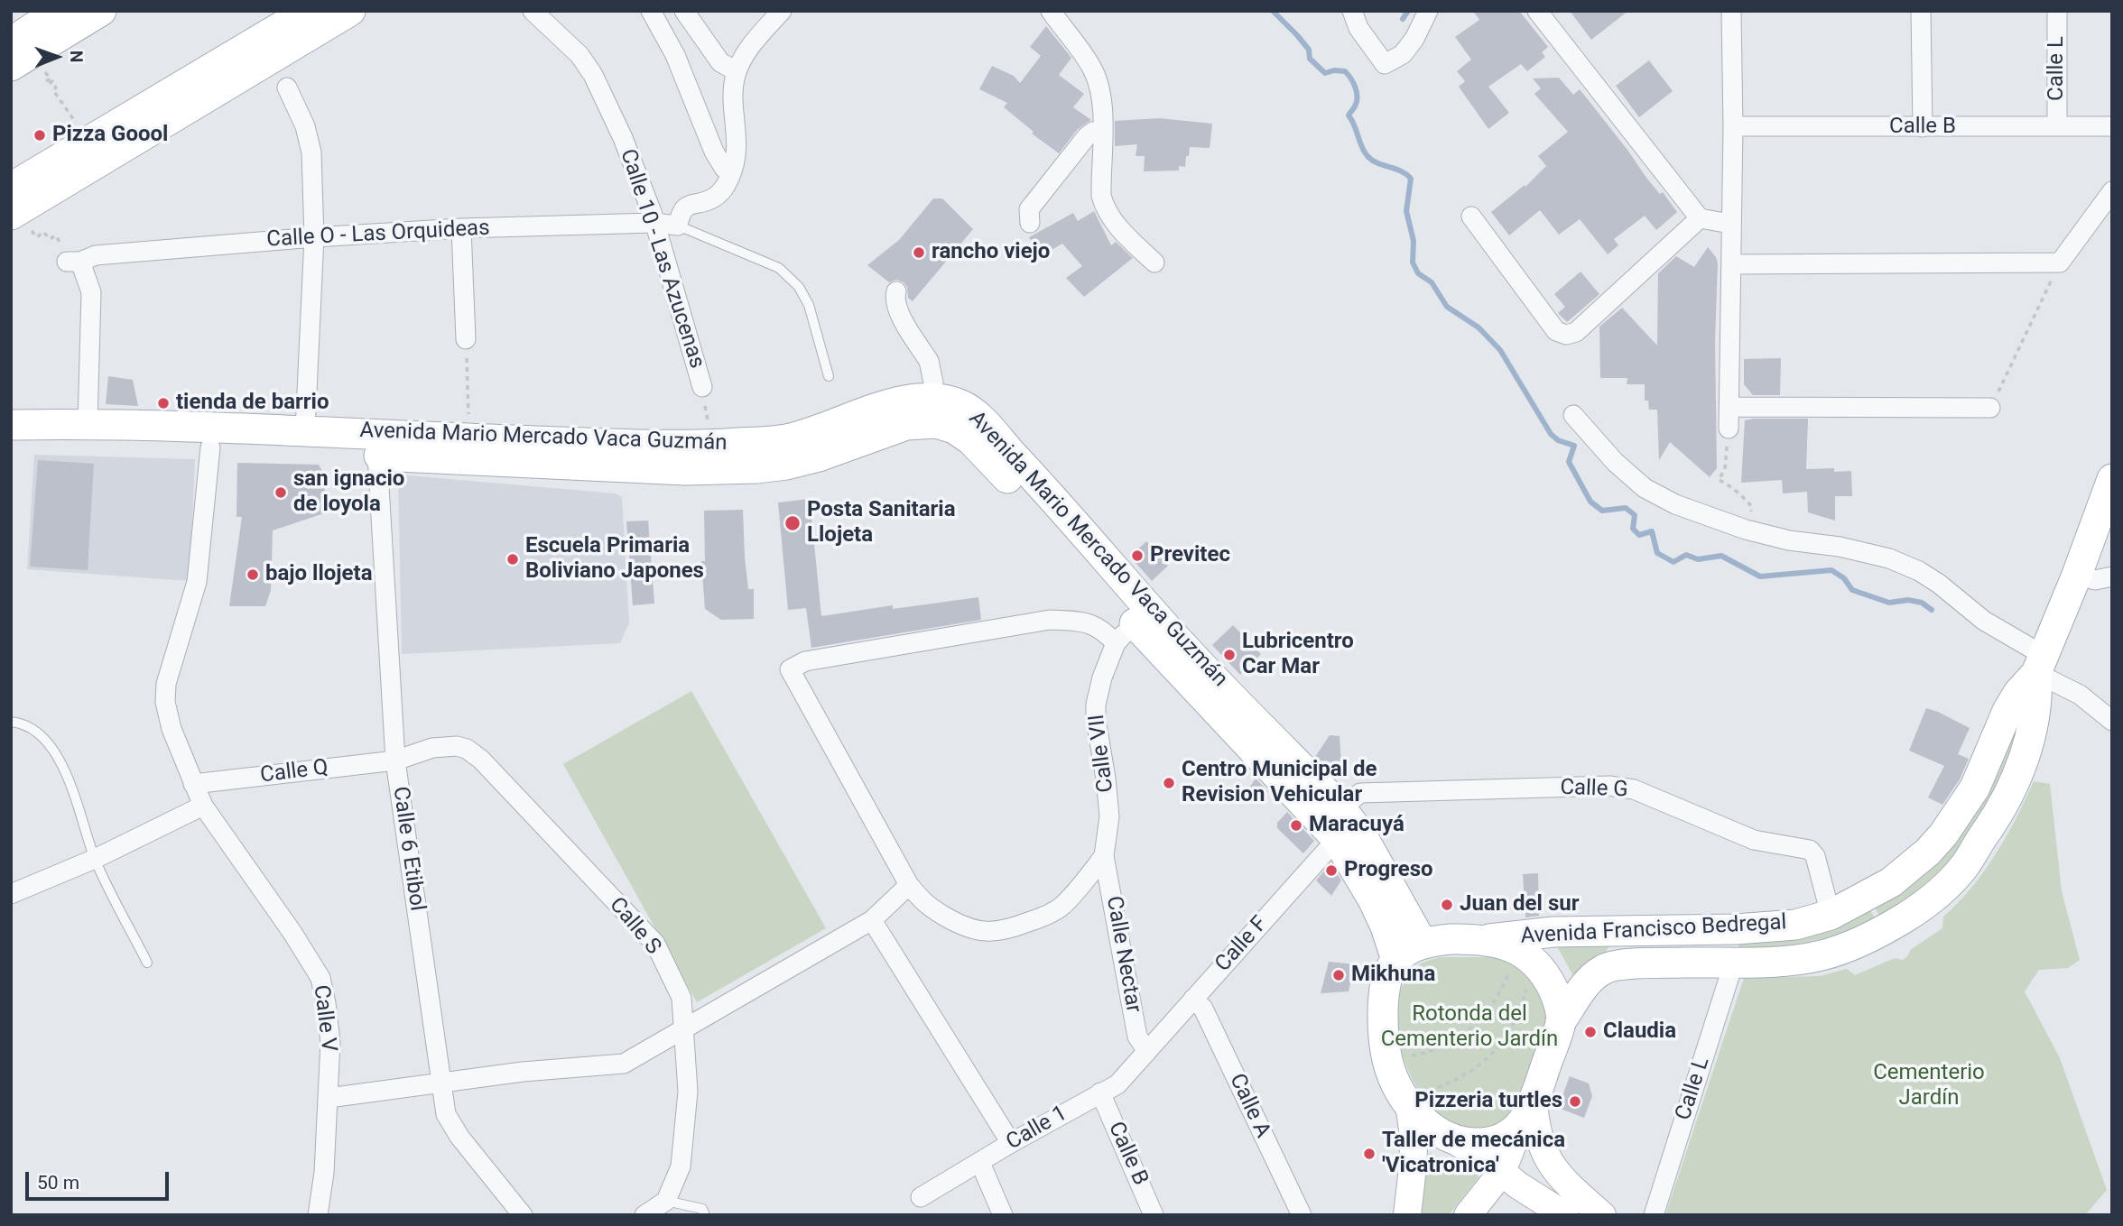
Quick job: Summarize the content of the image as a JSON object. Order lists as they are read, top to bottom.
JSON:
{
  "streets": {
    "main road": ["Avenida Mario Mercado Vaca Guzmán", "Avenida Francisco Bedregal"],
    "street": [
      "Calle L",
      "Calle B",
      "Calle O - Las Orquideas",
      "Calle 10 - Las Azucenas",
      "Calle VII",
      "Calle Q",
      "Calle G",
      "Calle 6 Etibol",
      "Calle S",
      "Calle F",
      "Calle Nectar",
      "Calle V",
      "Calle A",
      "Calle 1"
    ]
  },
  "crossings": [
    ["Calle L", "Calle B"],
    ["Calle L", "Avenida Francisco Bedregal"],
    ["Calle B", "Calle 1"],
    ["Calle O - Las Orquideas", "Calle 10 - Las Azucenas"],
    ["Avenida Mario Mercado Vaca Guzmán", "Calle VII"],
    ["Avenida Mario Mercado Vaca Guzmán", "Calle G"],
    ["Avenida Mario Mercado Vaca Guzmán", "Calle 6 Etibol"],
    ["Avenida Mario Mercado Vaca Guzmán", "Avenida Francisco Bedregal"],
    ["Avenida Mario Mercado Vaca Guzmán", "Calle F"],
    ["Avenida Mario Mercado Vaca Guzmán", "Calle V"],
    ["Calle VII", "Calle Nectar"],
    ["Calle Q", "Calle 6 Etibol"],
    ["Calle Q", "Calle S"],
    ["Calle Q", "Calle V"],
    ["Calle G", "Avenida Francisco Bedregal"],
    ["Calle 6 Etibol", "Calle S"],
    ["Calle F", "Calle Nectar"],
    ["Calle F", "Calle A"],
    ["Calle F", "Calle 1"],
    ["Calle Nectar", "Calle 1"]
  ],
  "parks": ["Rotonda del Cementerio Jardín", "Cementerio Jardín"],
  "places": [
    "Pizza Goool",
    "rancho viejo",
    "tienda de barrio",
    "san ignacio de loyola",
    "Posta Sanitaria Llojeta",
    "Previtec",
    "Escuela Primaria Boliviano Japones",
    "bajo llojeta",
    "Lubricentro Car Mar",
    "Centro Municipal de Revision Vehicular",
    "Maracuyá",
    "Progreso",
    "Juan del sur",
    "Mikhuna",
    "Claudia",
    "Pizzeria turtles",
    "Taller de mecánica 'Vicatronica'"
  ],
  "scale_bar": "50 m",
  "north": "right"
}
